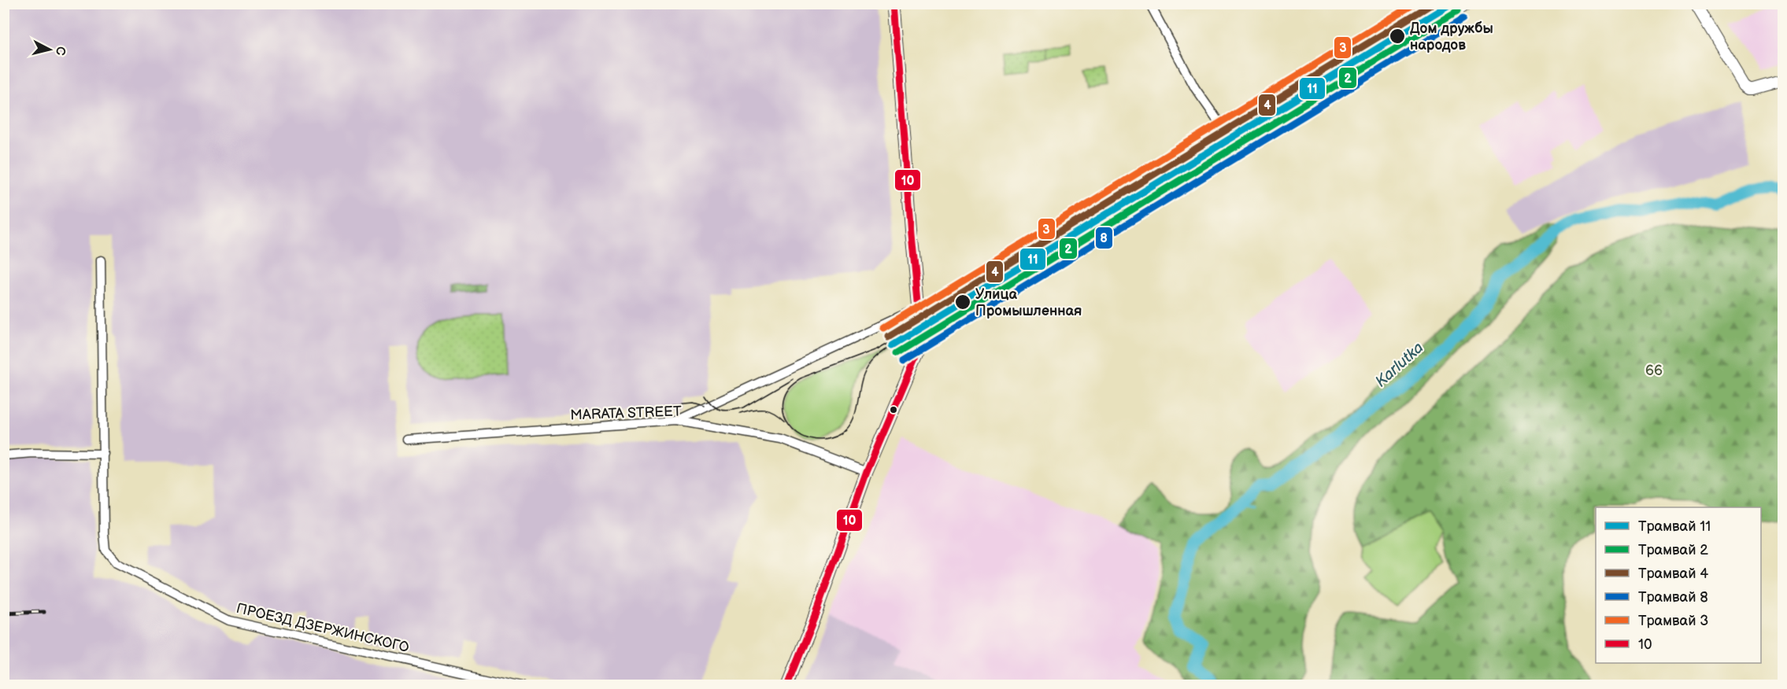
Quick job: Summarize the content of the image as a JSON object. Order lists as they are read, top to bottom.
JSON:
{
  "streets": {
    "street": ["MARATA STREET", "ПРОЕЗД ДЗЕРЖИНСКОГО"]
  },
  "water": ["Karlutka"],
  "parks": ["66"],
  "places": ["Дом дружбы народов", "Улица Промышленная"],
  "lines": [
    "tram line 11",
    "tram line 4",
    "tram line 3",
    "transit line 10",
    "tram line 2",
    "tram line 8"
  ],
  "legend": [
    "Трамвай 11",
    "Трамвай 2",
    "Трамвай 4",
    "Трамвай 8",
    "Трамвай 3",
    "10"
  ],
  "north": "right"
}
